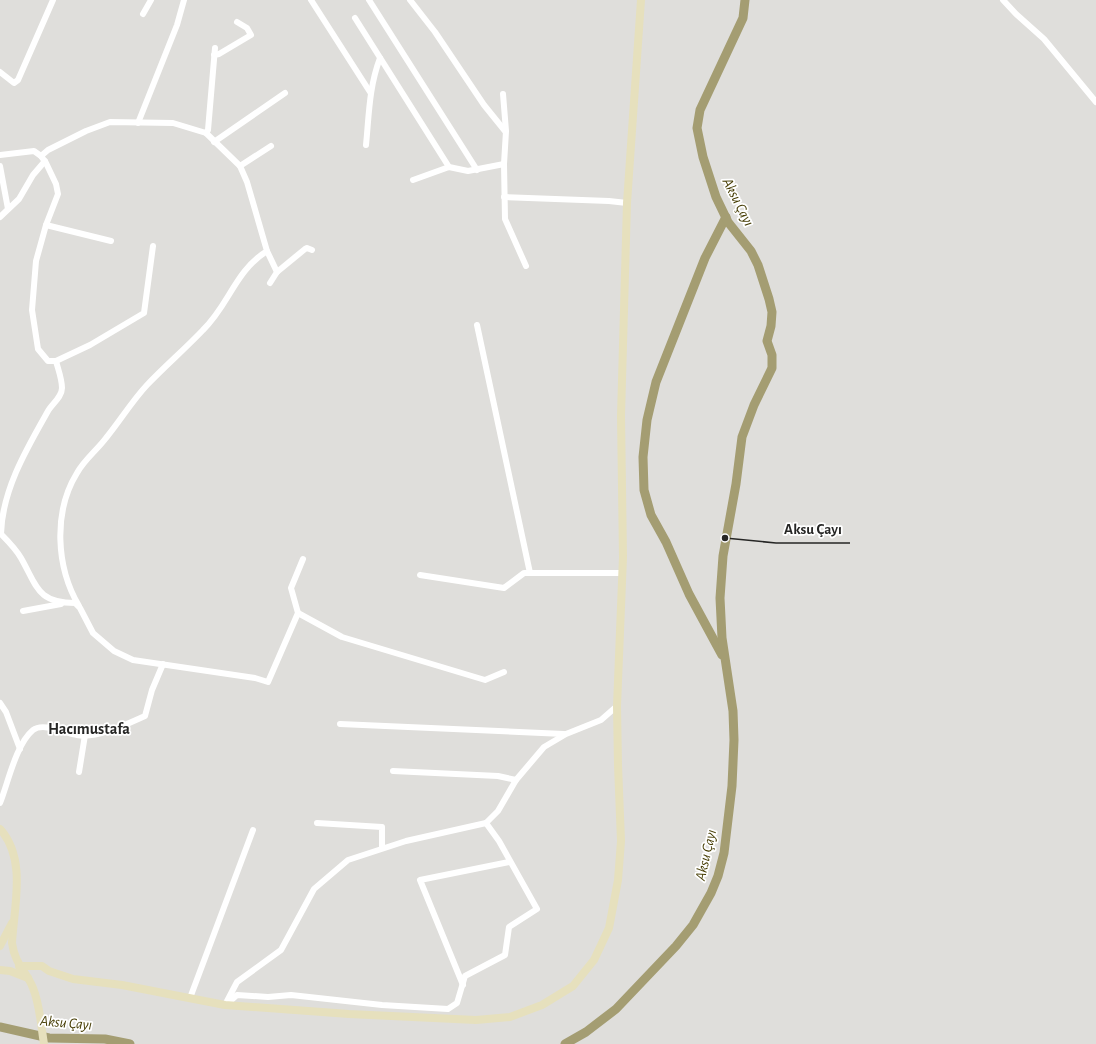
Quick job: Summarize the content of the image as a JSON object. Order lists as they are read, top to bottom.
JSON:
{
  "districts": ["Hacımustafa"],
  "water": ["Aksu Çayı"],
  "places": ["Aksu Çayı"]
}
